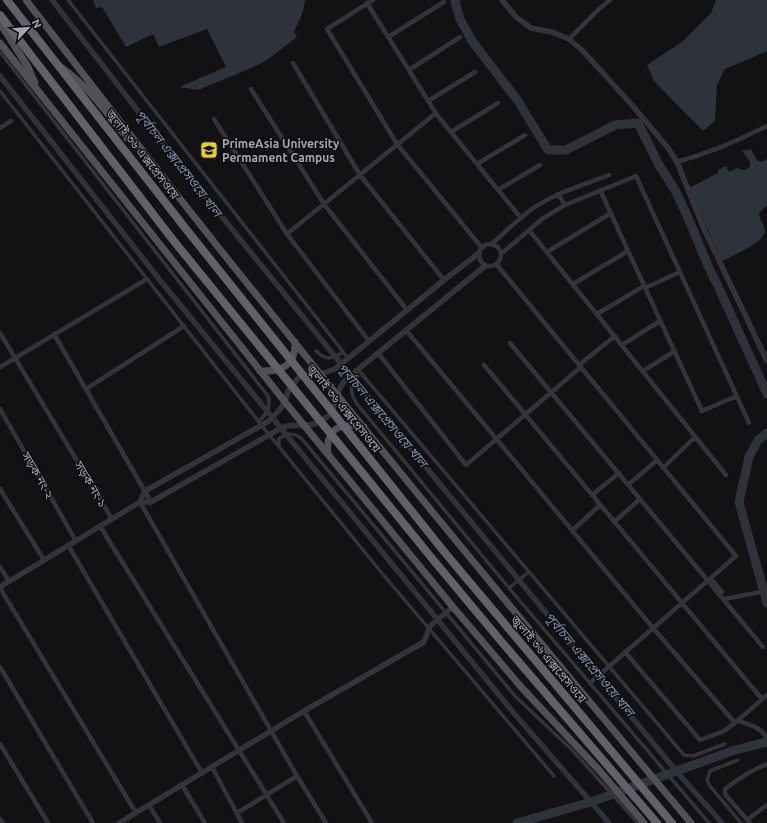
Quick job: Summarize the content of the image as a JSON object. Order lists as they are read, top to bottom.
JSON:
{
  "streets": {
    "highway": ["জুলাই ৩৬ এক্সপ্রেসওয়ে"],
    "street": ["সড়ক নং-২", "সড়ক নং-১"]
  },
  "crossings": [
    ["সড়ক নং-২", "সড়ক নং-১"]
  ],
  "water": ["পূর্বাচল এক্সপ্রেসওয়ে খাল"],
  "places": {
    "school or university": ["PrimeAsia University Permament Campus"]
  },
  "north": "top right"
}
